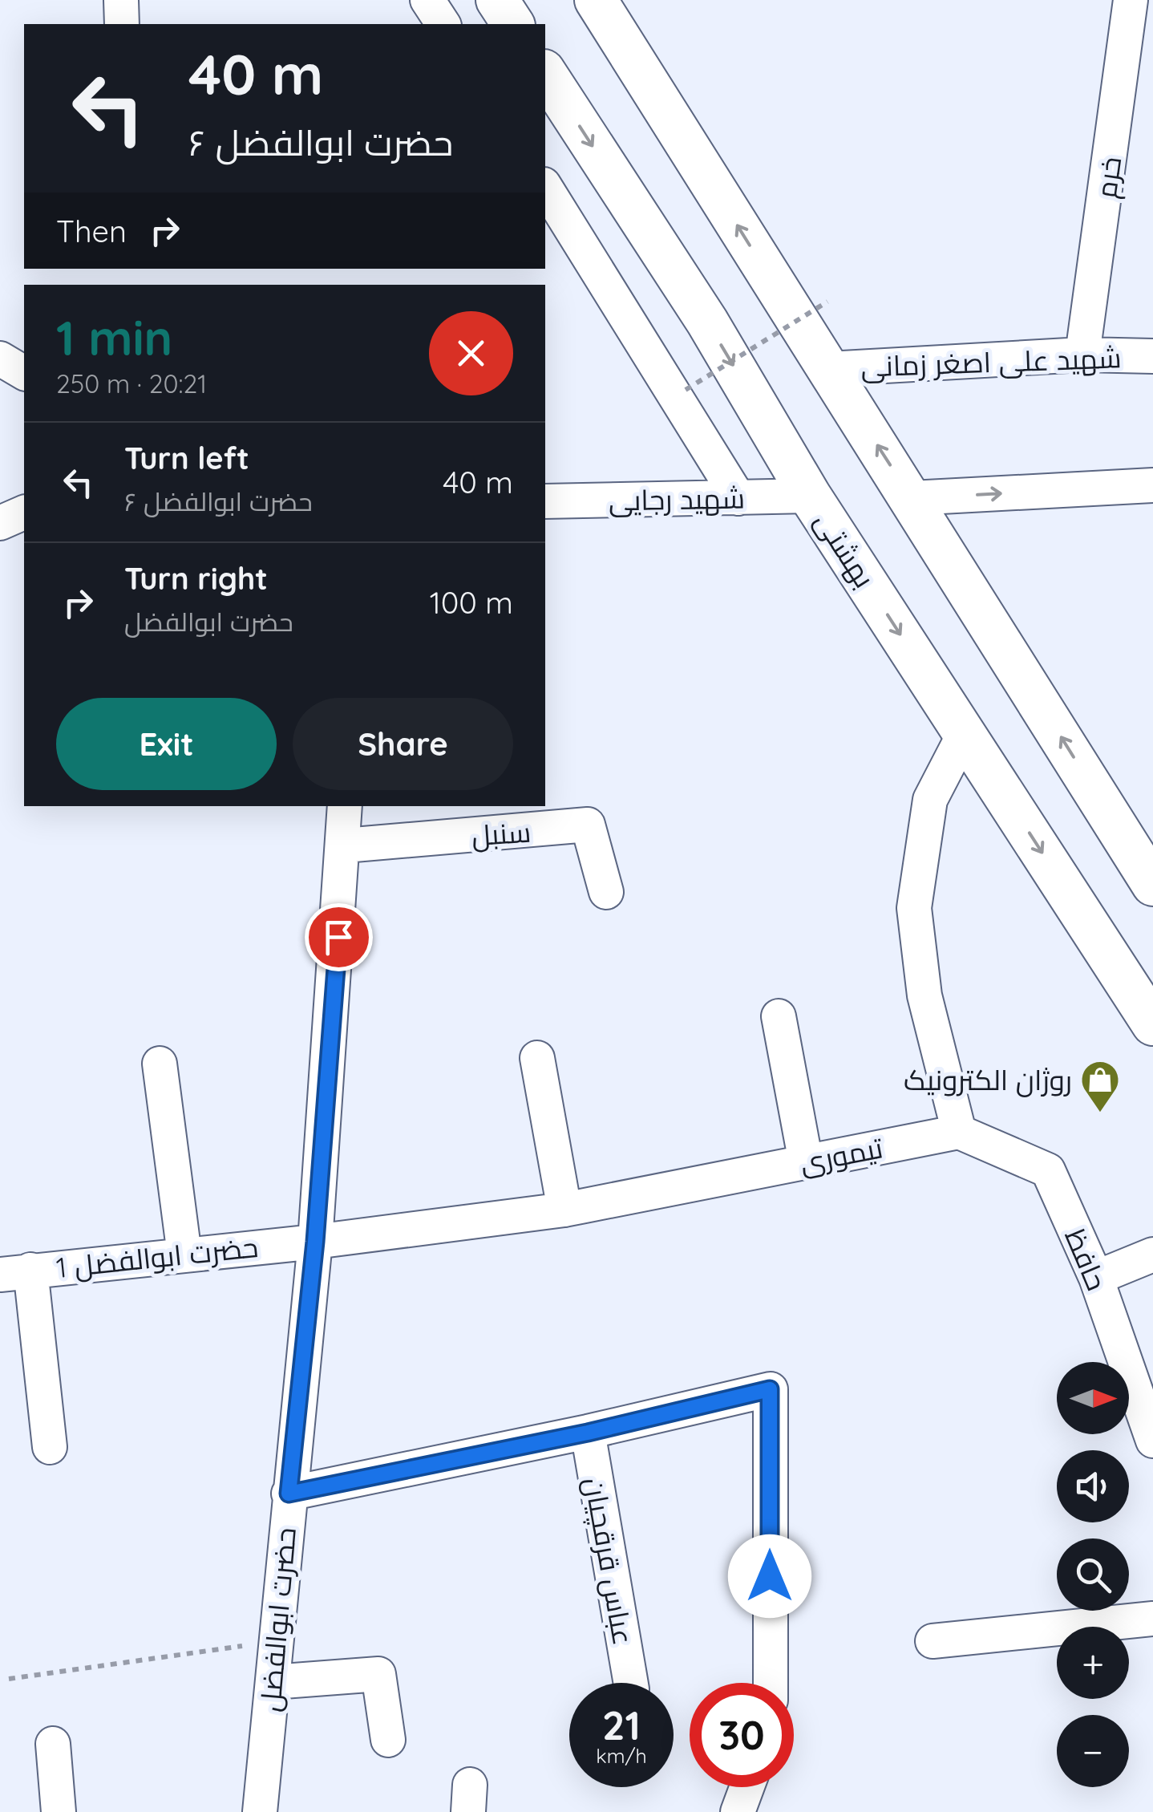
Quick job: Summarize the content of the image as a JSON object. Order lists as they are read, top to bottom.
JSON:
{
  "streets": {
    "main road": ["بهشتی"],
    "street": [
      "خرم",
      "شهید علی اصغر زمانی",
      "شهید رجایی",
      "سنبل",
      "تیموری",
      "حضرت ابوالفضل 1",
      "حافظ",
      "عباس قرقچیان",
      "حضرت ابوالفضل"
    ]
  },
  "crossings": [
    ["خرم", "شهید علی اصغر زمانی"],
    ["شهید رجایی", "بهشتی"],
    ["سنبل", "حضرت ابوالفضل"],
    ["تیموری", "حضرت ابوالفضل 1"],
    ["تیموری", "حافظ"],
    ["تیموری", "حضرت ابوالفضل"],
    ["حضرت ابوالفضل 1", "حضرت ابوالفضل"]
  ],
  "places": {
    "shop": ["روژان الکترونیک"]
  },
  "north": "right",
  "page": {
    "turn": ["40 m", "حضرت ابوالفضل ۶"],
    "then": "Then",
    "heading": ["1 min", "250 m · 20:21"],
    "list": [
      {
        "name": "Turn left",
        "note": "حضرت ابوالفضل ۶",
        "value": "40 m"
      },
      {
        "name": "Turn right",
        "note": "حضرت ابوالفضل",
        "value": "100 m"
      }
    ],
    "buttons": ["Exit", "Share"],
    "map_buttons": ["+", "−"],
    "speed": "21 km/h",
    "limit": "30"
  }
}
